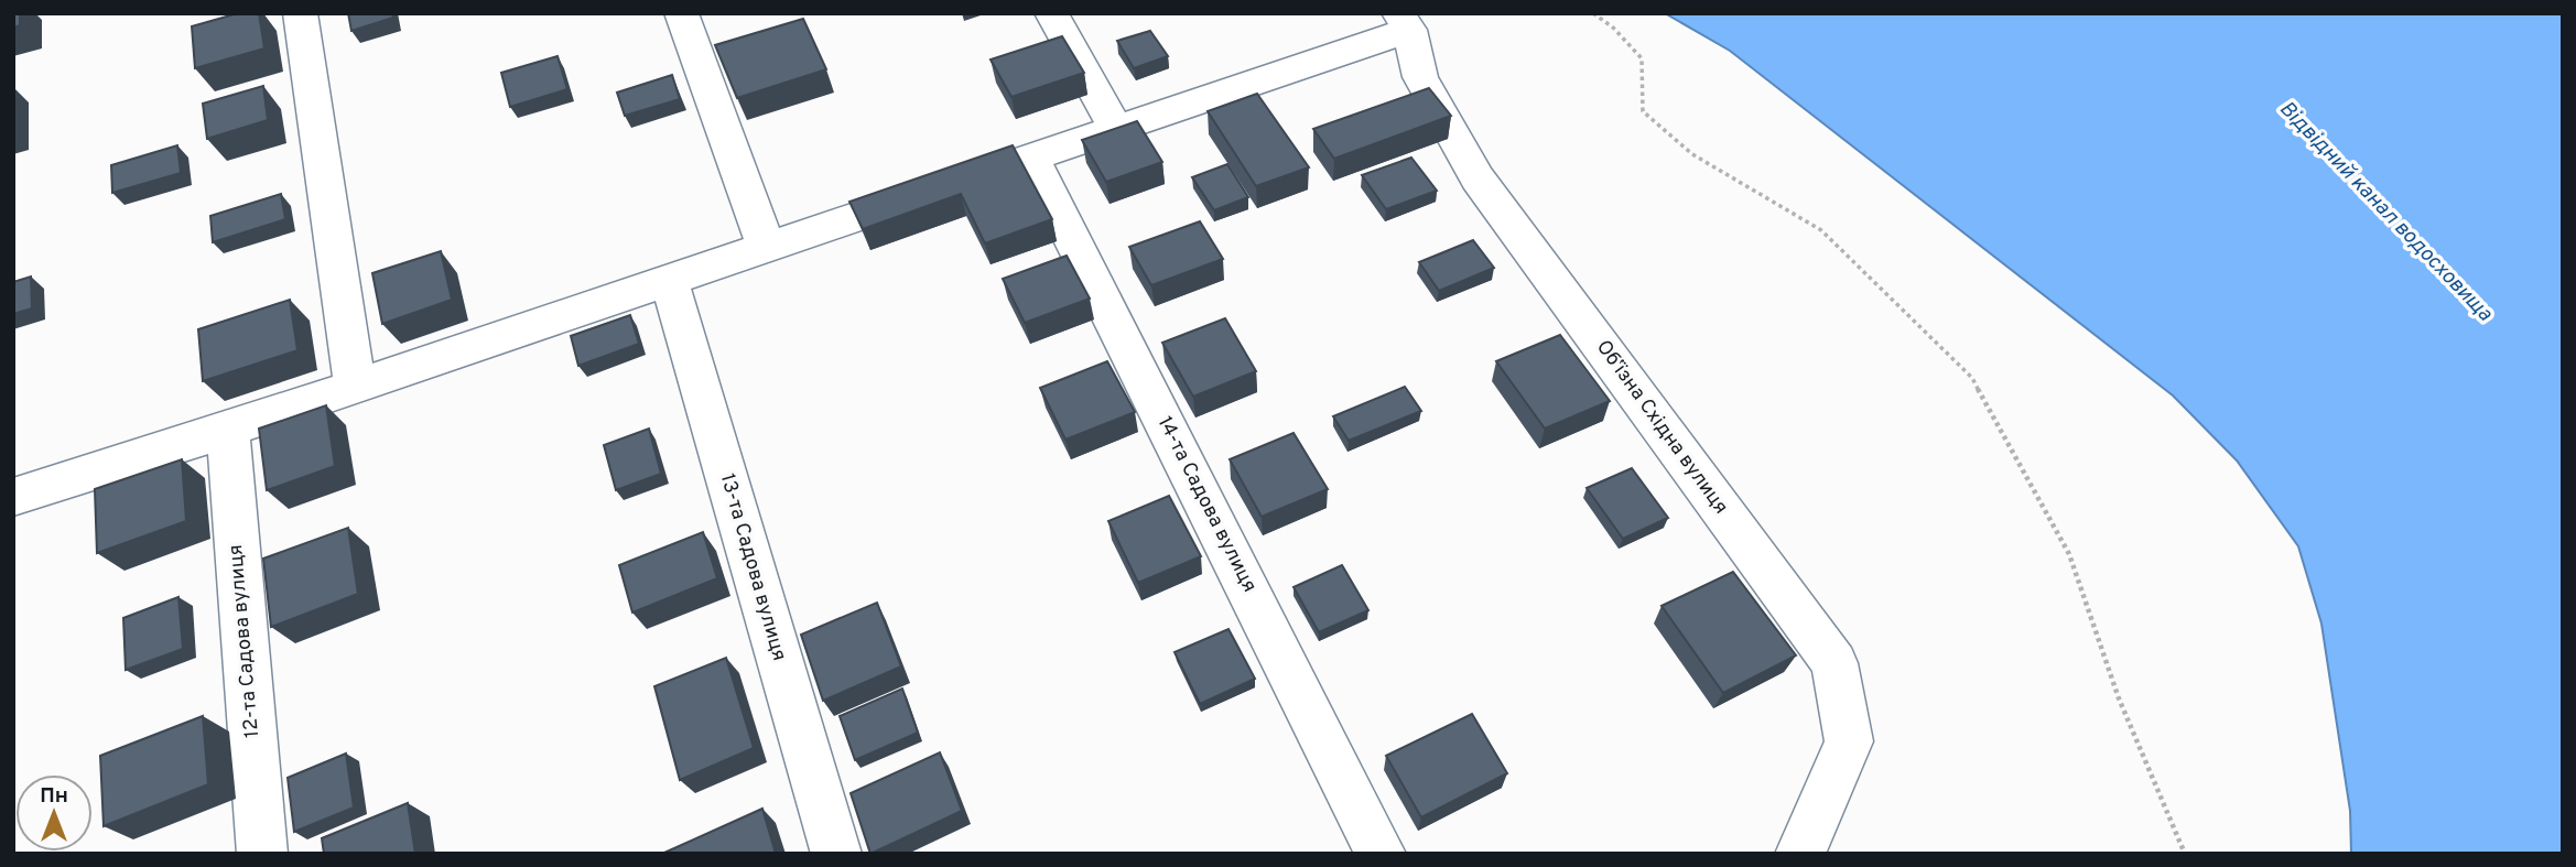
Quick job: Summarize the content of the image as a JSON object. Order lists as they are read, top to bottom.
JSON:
{
  "streets": {
    "street": [
      "Обʼїзна Східна вулиця",
      "14-та Садова вулиця",
      "13-та Садова вулиця",
      "12-та Садова вулиця"
    ]
  },
  "water": ["Відвідний канал водосховища"],
  "north": "top"
}
